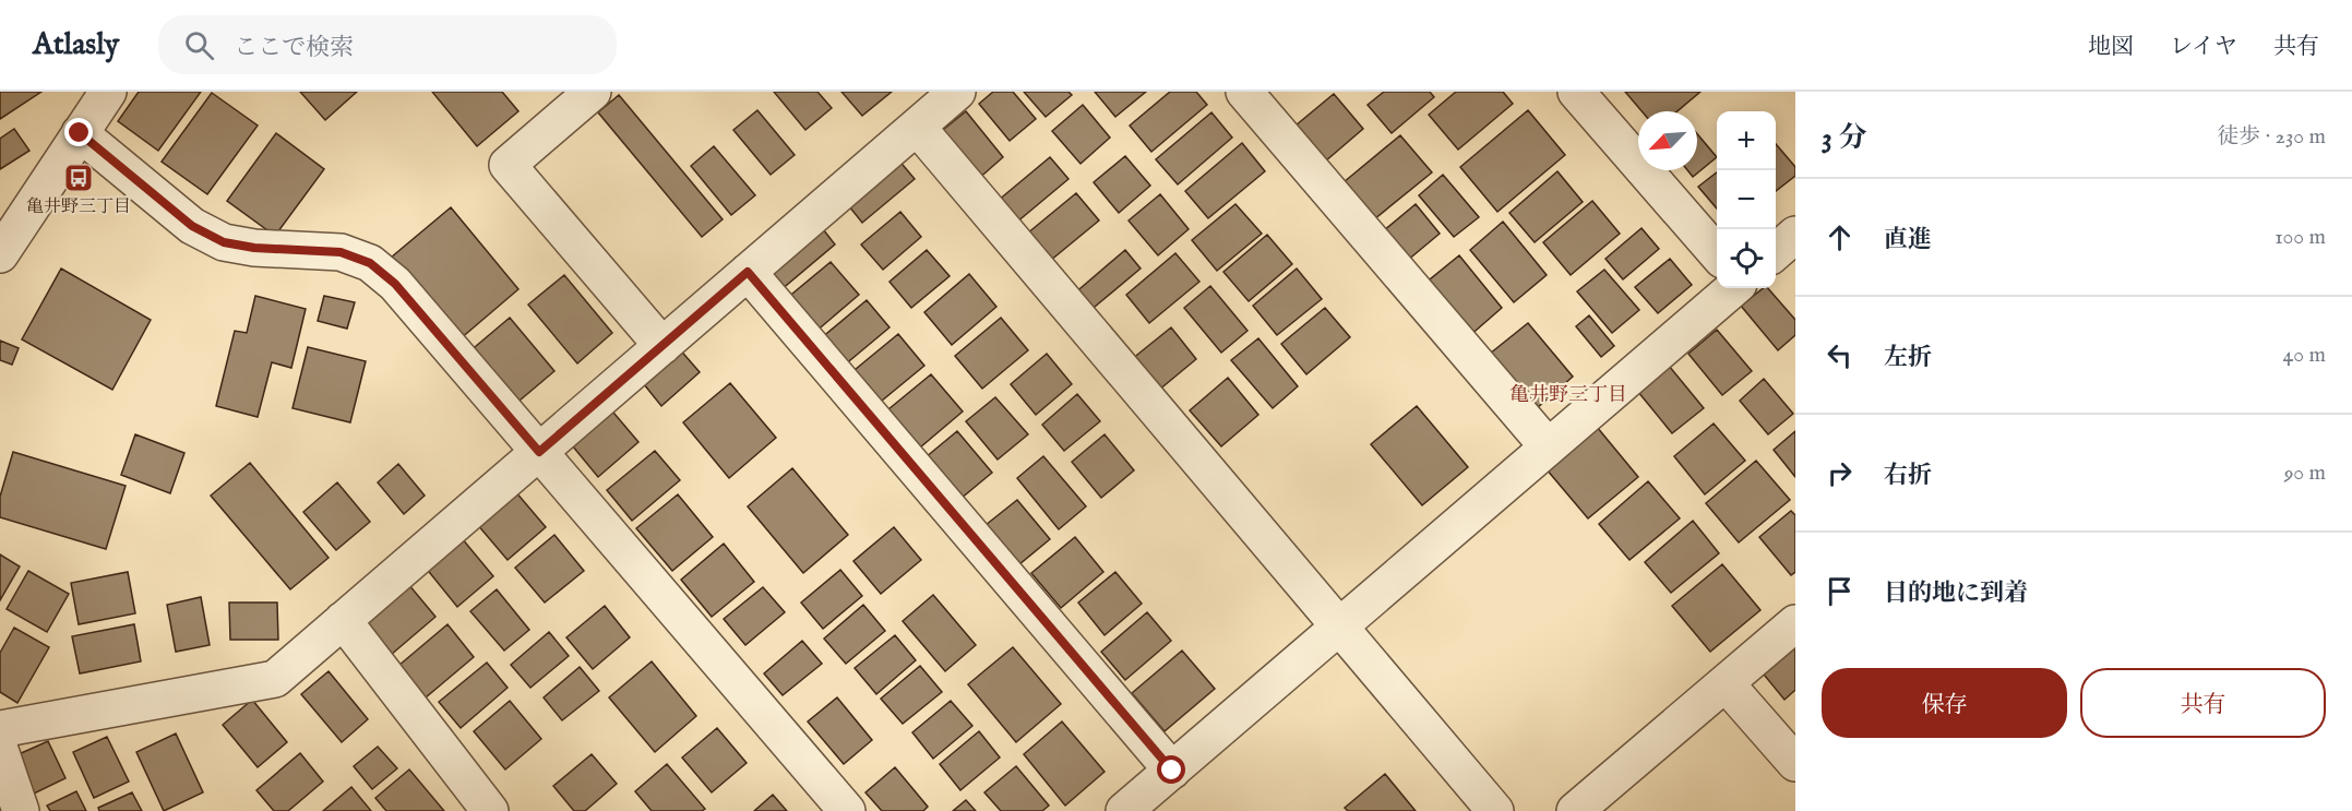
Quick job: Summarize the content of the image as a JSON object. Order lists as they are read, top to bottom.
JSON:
{
  "districts": ["亀井野三丁目"],
  "places": {
    "bus stop": ["亀井野三丁目"]
  },
  "north": "bottom left",
  "page": {
    "header": "Atlasly",
    "search": "ここで検索",
    "nav": ["地図", "レイヤ", "共有"],
    "heading": ["3 分", "徒歩 · 230 m"],
    "map_buttons": ["+", "−"],
    "list": [
      ["直進", "100 m"],
      ["左折", "40 m"],
      ["右折", "90 m"],
      "目的地に到着"
    ],
    "buttons": ["保存", "共有"]
  }
}
